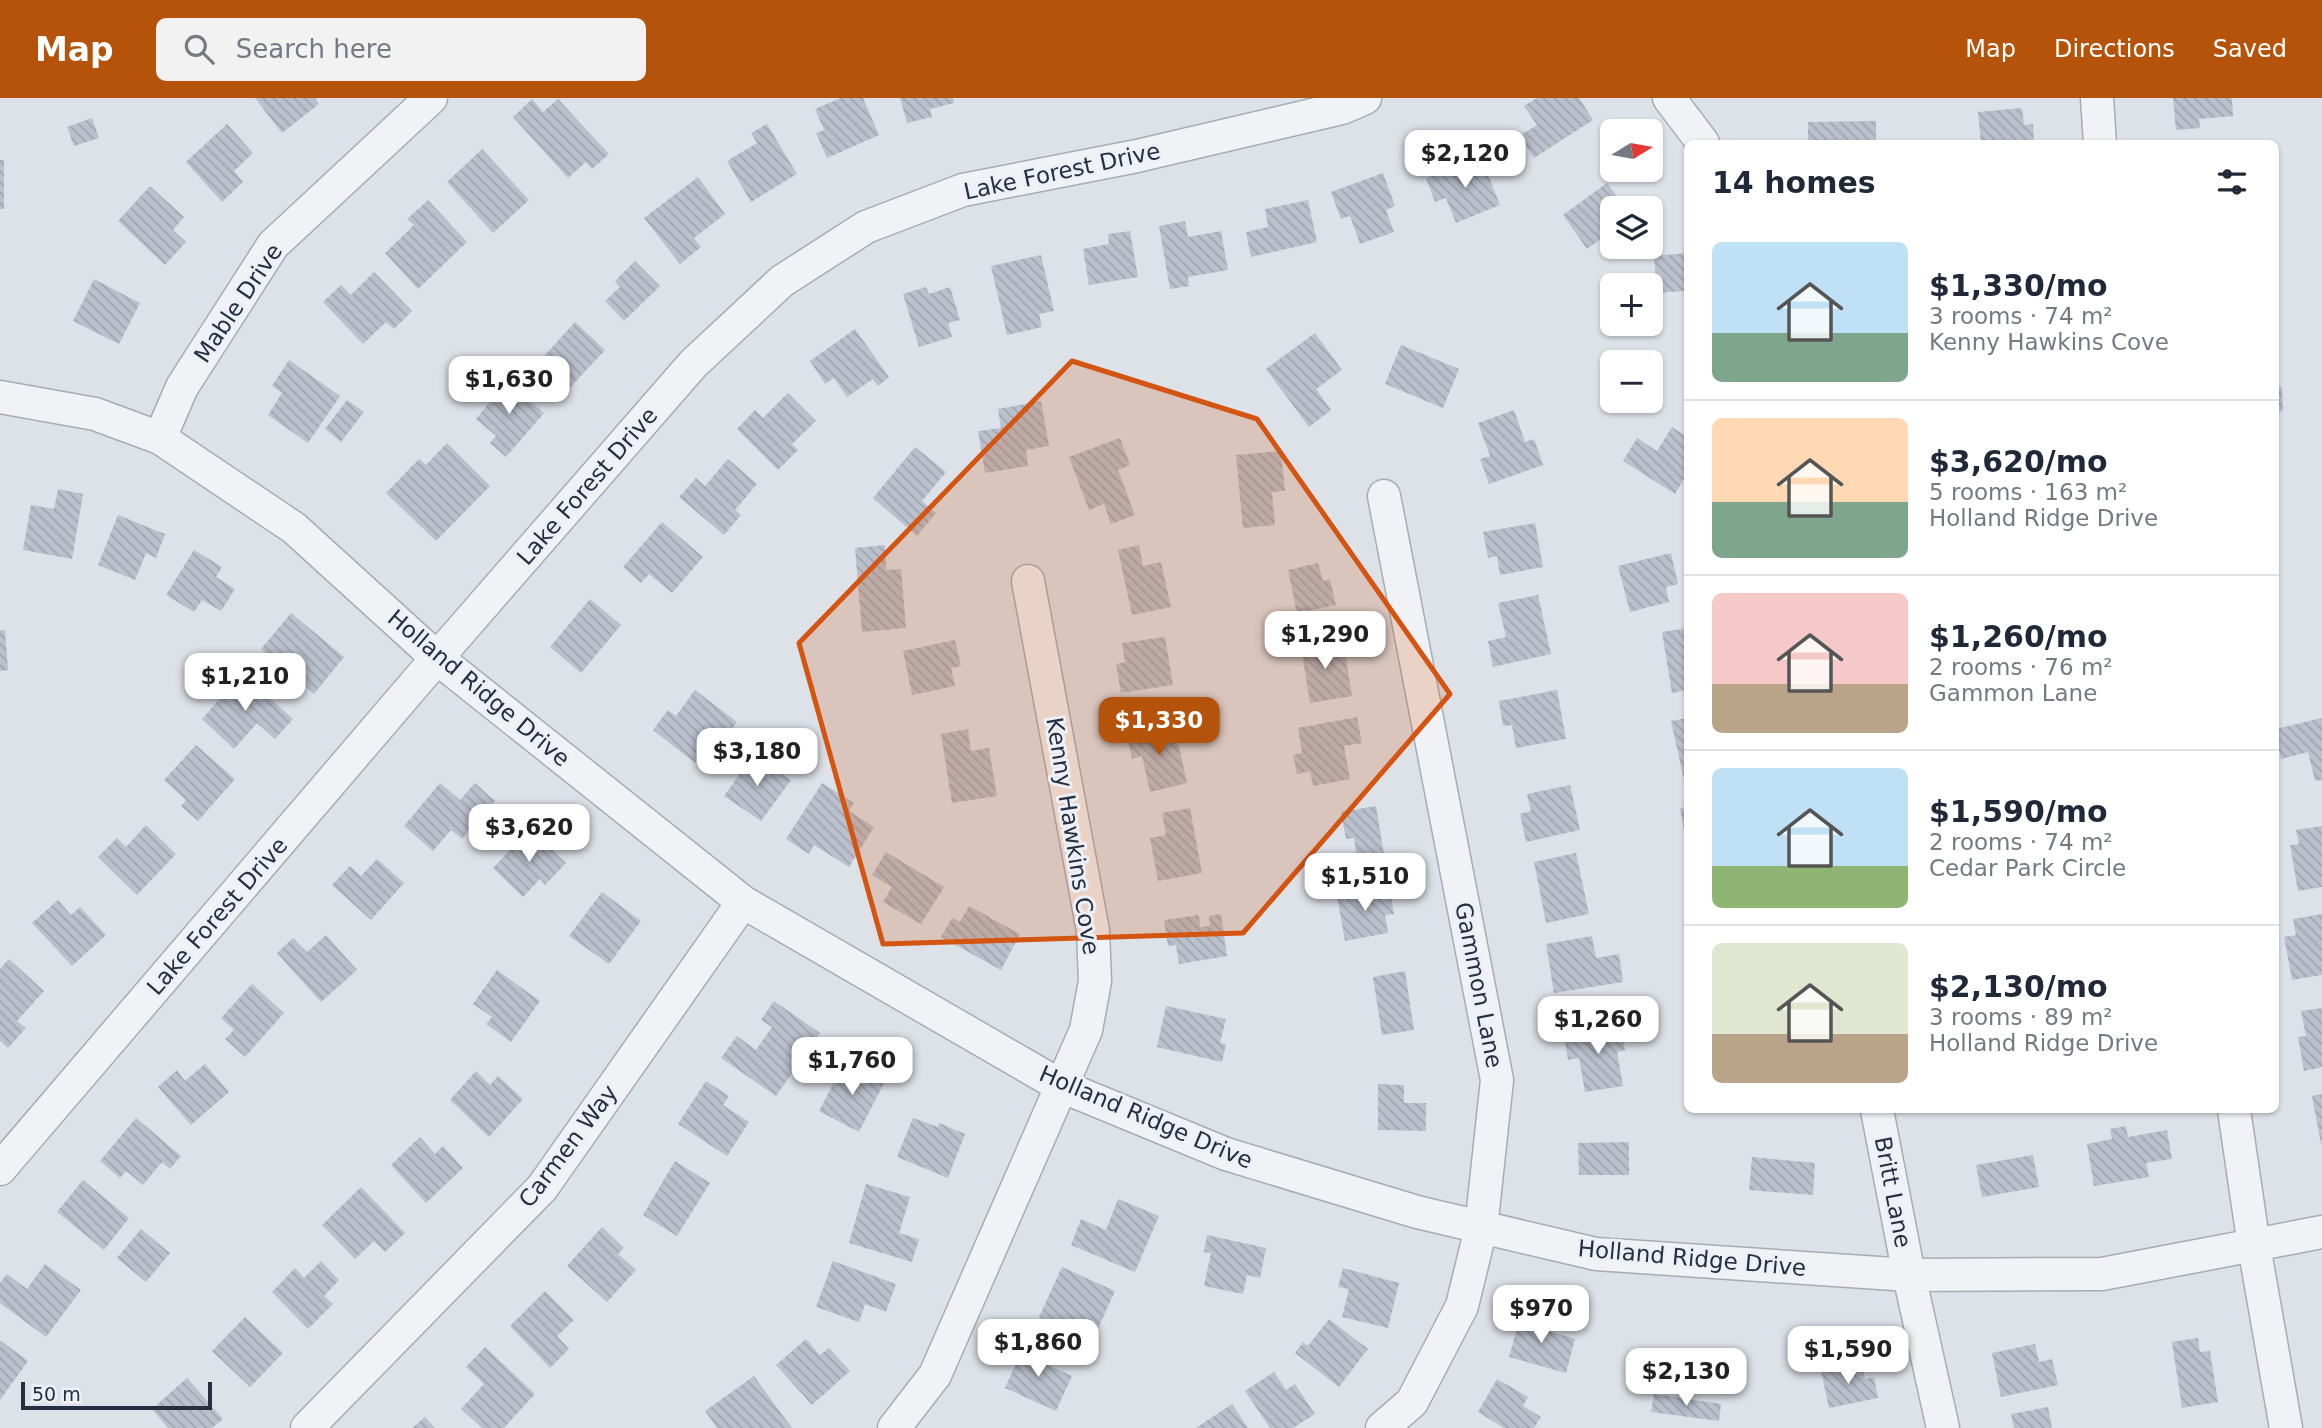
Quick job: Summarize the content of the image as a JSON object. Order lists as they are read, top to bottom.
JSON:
{
  "streets": {
    "street": [
      "Lake Forest Drive",
      "Mable Drive",
      "Holland Ridge Drive",
      "Kenny Hawkins Cove",
      "Gammon Lane",
      "Carmen Way",
      "Britt Lane"
    ]
  },
  "crossings": [
    ["Lake Forest Drive", "Holland Ridge Drive"],
    ["Mable Drive", "Holland Ridge Drive"],
    ["Holland Ridge Drive", "Kenny Hawkins Cove"],
    ["Holland Ridge Drive", "Gammon Lane"],
    ["Holland Ridge Drive", "Carmen Way"],
    ["Holland Ridge Drive", "Britt Lane"]
  ],
  "scale_bar": "50 m",
  "north": "right",
  "page": {
    "header": "Map",
    "search": "Search here",
    "nav": ["Map", "Directions", "Saved"],
    "map_buttons": ["+", "−"],
    "price": [
      "$2,120",
      "$1,630",
      "$1,290",
      "$1,210",
      "$1,330",
      "$3,180",
      "$3,620",
      "$1,510",
      "$1,260",
      "$1,760",
      "$970",
      "$1,860",
      "$1,590",
      "$2,130"
    ],
    "heading": "14 homes",
    "list": [
      {
        "name": "$1,330/mo",
        "note": "3 rooms · 74 m² · Kenny Hawkins Cove"
      },
      {
        "name": "$3,620/mo",
        "note": "5 rooms · 163 m² · Holland Ridge Drive"
      },
      {
        "name": "$1,260/mo",
        "note": "2 rooms · 76 m² · Gammon Lane"
      },
      {
        "name": "$1,590/mo",
        "note": "2 rooms · 74 m² · Cedar Park Circle"
      },
      {
        "name": "$2,130/mo",
        "note": "3 rooms · 89 m² · Holland Ridge Drive"
      }
    ],
    "scale": "50 m"
  }
}
